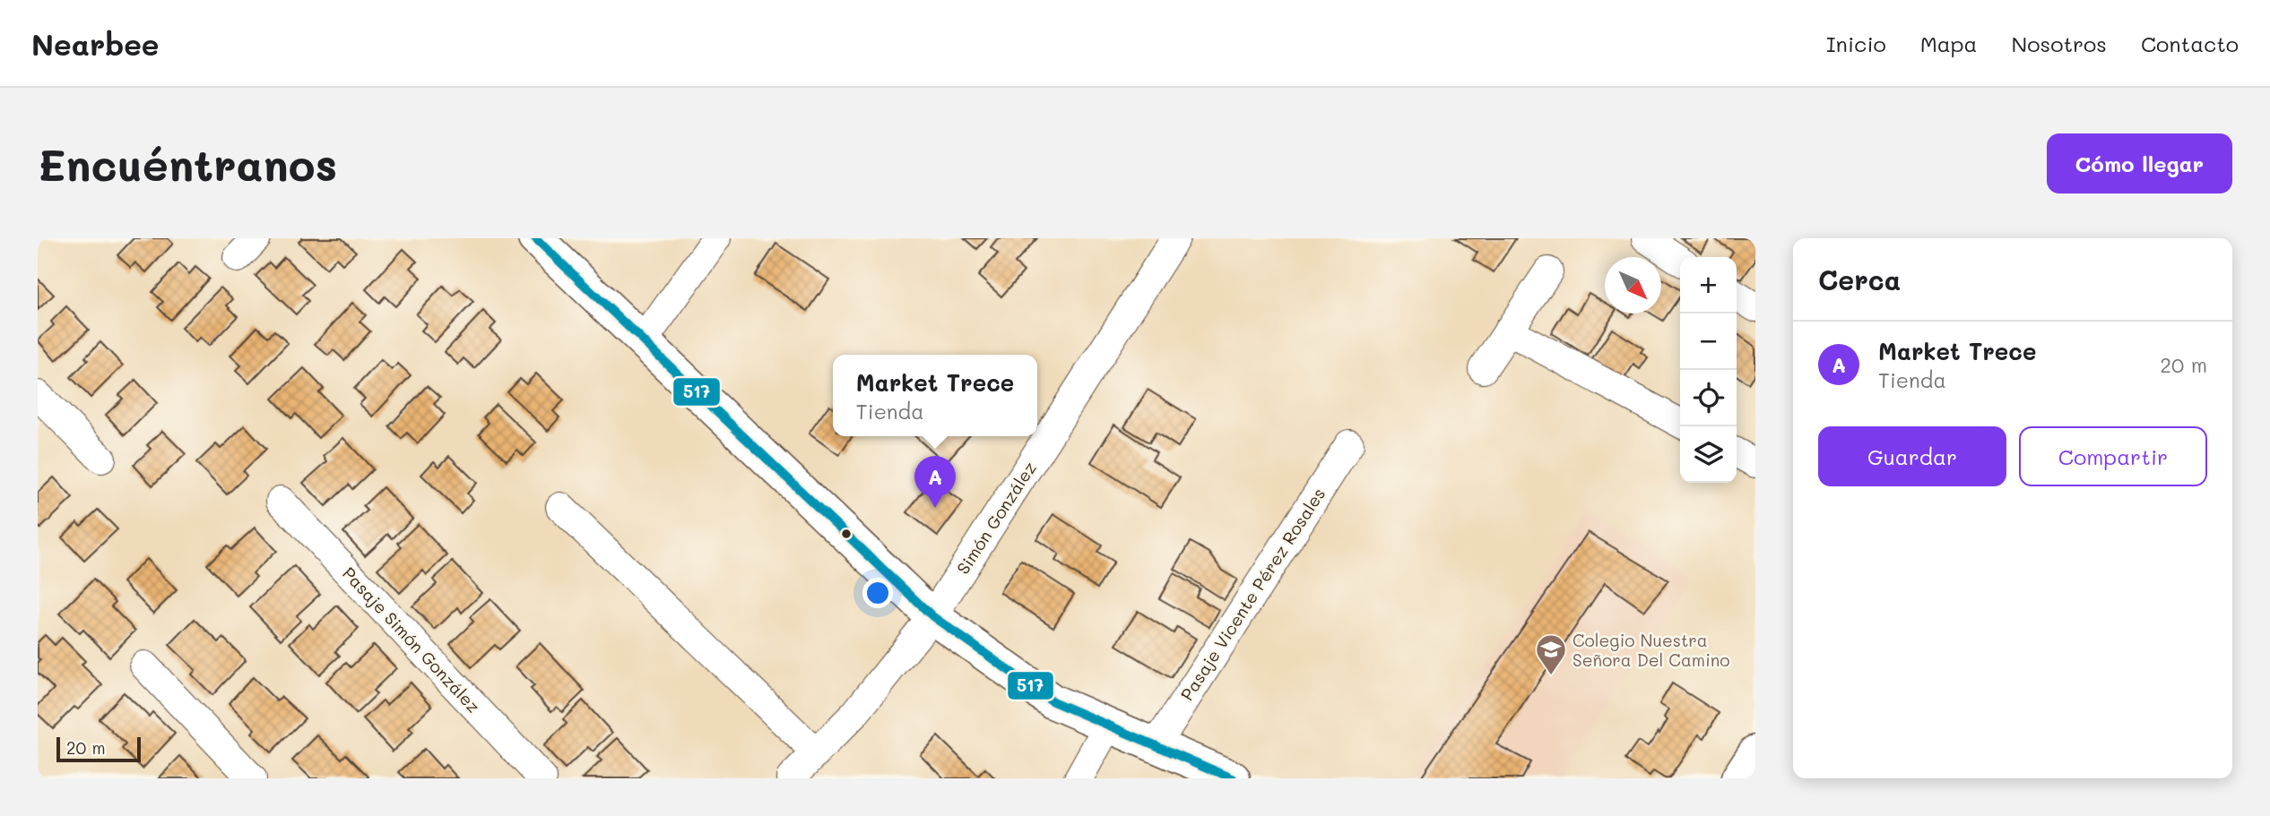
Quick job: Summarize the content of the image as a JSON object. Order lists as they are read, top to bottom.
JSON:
{
  "streets": {
    "street": ["Simón González", "Pasaje Vicente Pérez Rosales", "Pasaje Simón González"]
  },
  "places": {
    "school or university": ["Colegio Nuestra Señora Del Camino"]
  },
  "lines": ["transit line 517"],
  "scale_bar": "20 m",
  "north": "bottom right",
  "page": {
    "header": "Nearbee",
    "nav": [
      "Inicio",
      "Mapa",
      "Nosotros",
      "Contacto"
    ],
    "buttons": [
      "Cómo llegar",
      ["Guardar", "Compartir"]
    ],
    "title": "Encuéntranos",
    "heading": "Cerca",
    "map_buttons": ["+", "−"],
    "list": [
      {
        "mark": "A",
        "name": "Market Trece",
        "note": "Tienda",
        "value": "20 m"
      }
    ],
    "popup": ["Market Trece", "Tienda"],
    "pins": "A",
    "scale": "20 m"
  }
}
